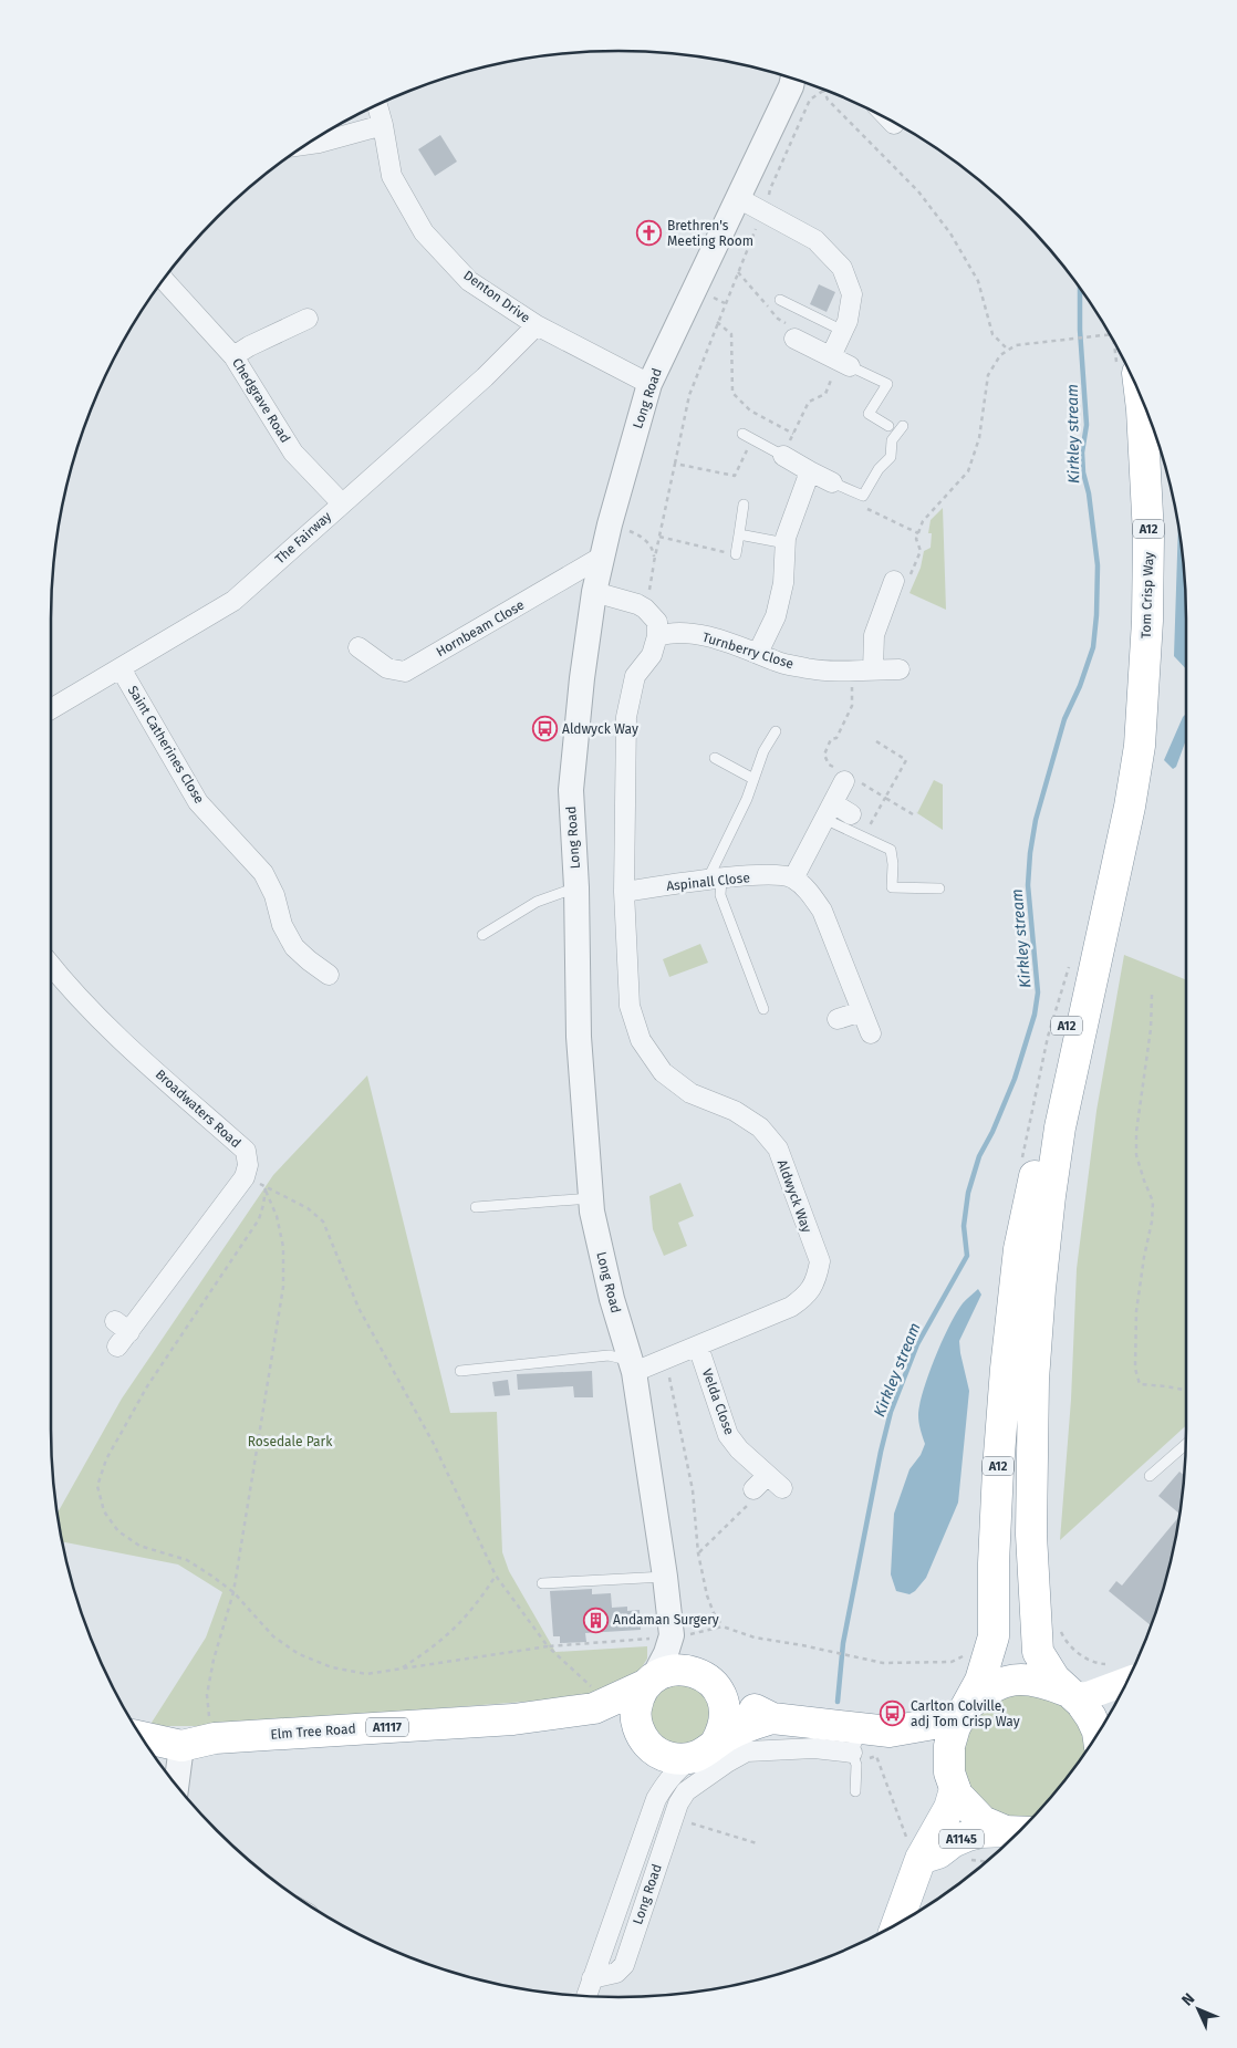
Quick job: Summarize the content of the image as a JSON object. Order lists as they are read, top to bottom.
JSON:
{
  "streets": {
    "main road": [
      "A12",
      "Tom Crisp Way",
      "A1117",
      "Elm Tree Road",
      "A1145"
    ],
    "street": [
      "Denton Drive",
      "Long Road",
      "Chedgrave Road",
      "The Fairway",
      "Hornbeam Close",
      "Turnberry Close",
      "Saint Catherines Close",
      "Aspinall Close",
      "Broadwaters Road",
      "Aldwyck Way",
      "Velda Close"
    ]
  },
  "crossings": [
    ["Denton Drive", "Long Road"],
    ["Denton Drive", "The Fairway"],
    ["Long Road", "Hornbeam Close"],
    ["Long Road", "Aldwyck Way"],
    ["Long Road", "Elm Tree Road"],
    ["Chedgrave Road", "The Fairway"],
    ["A12", "Tom Crisp Way"],
    ["The Fairway", "Saint Catherines Close"],
    ["Turnberry Close", "Aldwyck Way"],
    ["Aspinall Close", "Aldwyck Way"],
    ["Aldwyck Way", "Velda Close"]
  ],
  "water": ["Kirkley stream"],
  "parks": ["Rosedale Park"],
  "places": {
    "church": ["Brethren's Meeting Room"],
    "bus stop": ["Aldwyck Way", "Carlton Colville, adj Tom Crisp Way"],
    "building": ["Andaman Surgery"]
  },
  "north": "top left"
}
